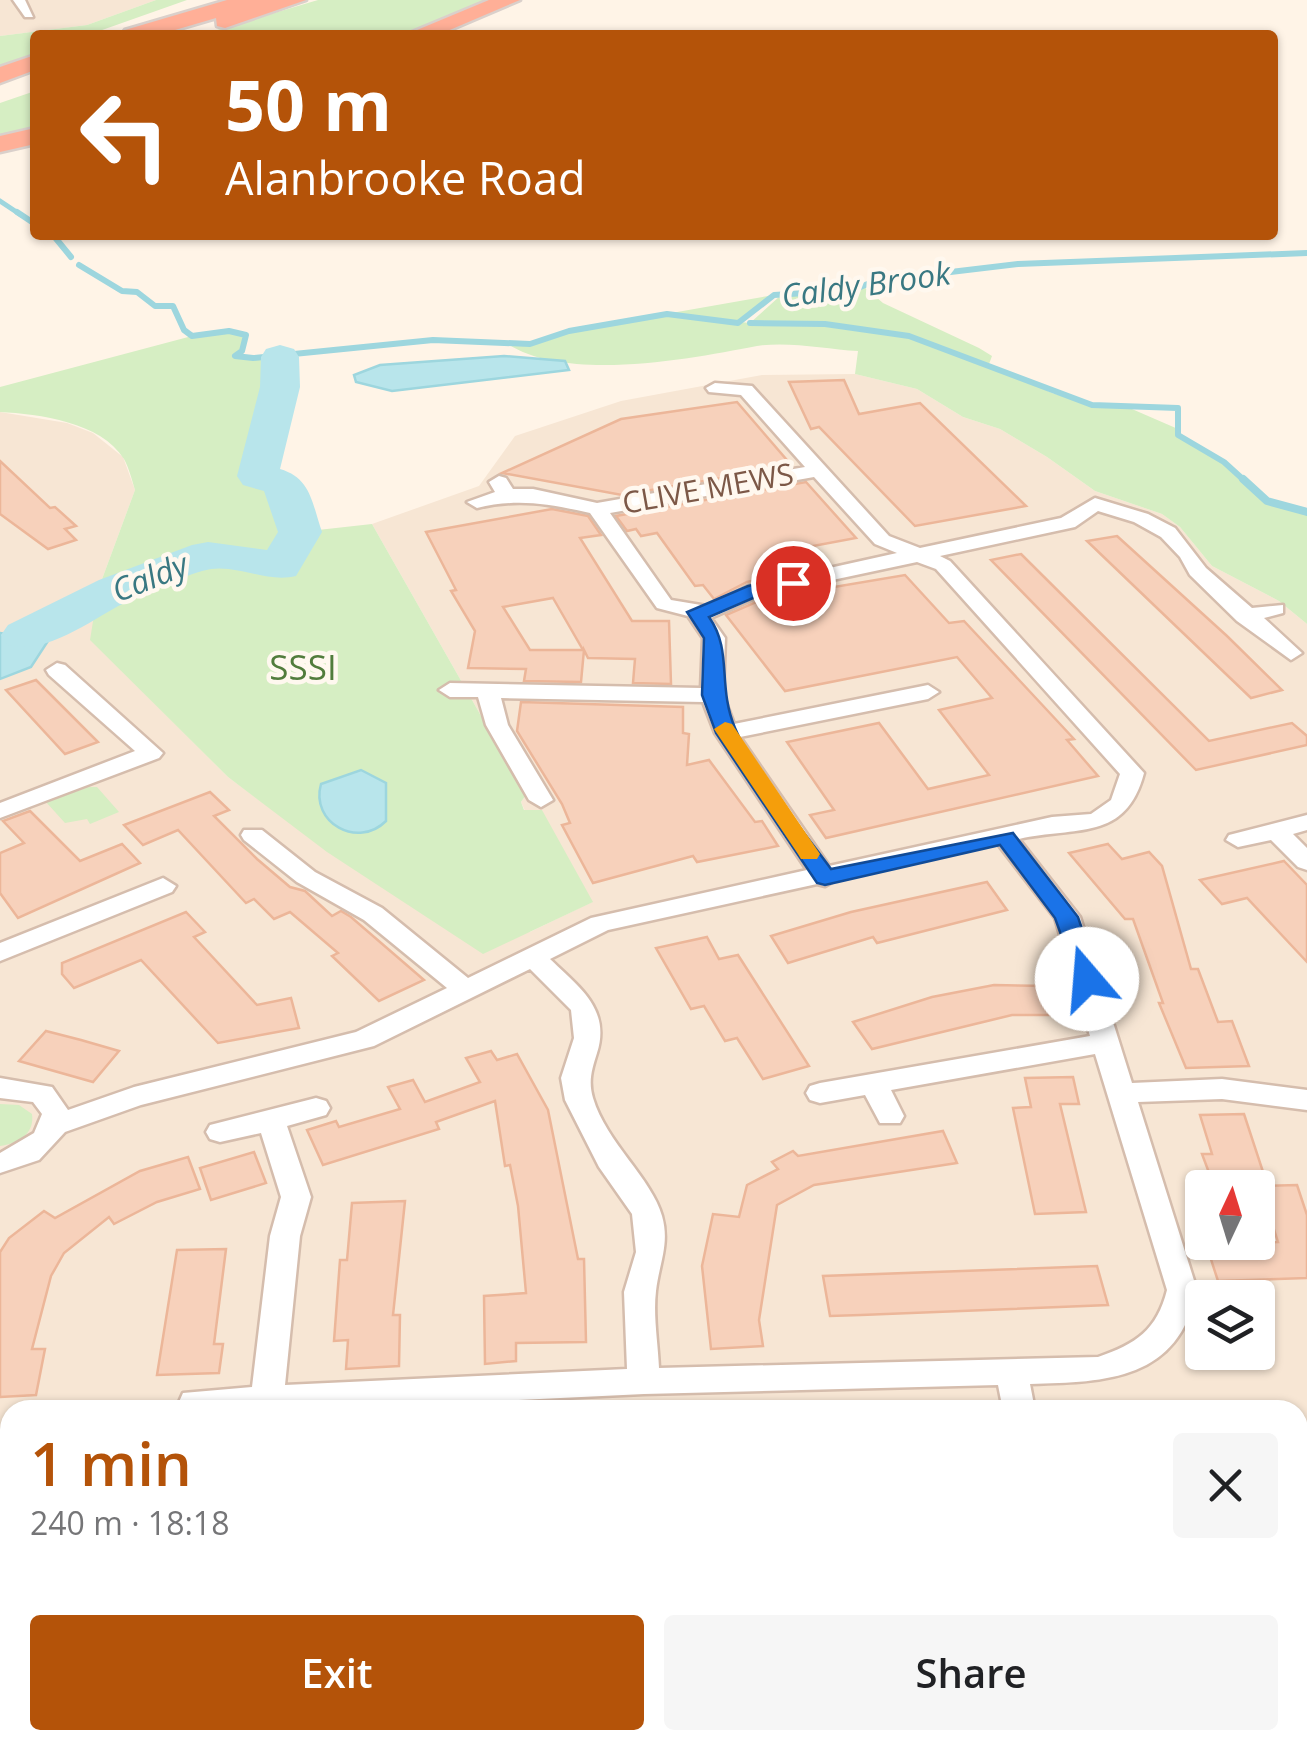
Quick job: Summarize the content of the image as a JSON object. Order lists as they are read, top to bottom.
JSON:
{
  "streets": {
    "street": ["CLIVE MEWS"]
  },
  "water": ["Caldy Brook", "Caldy"],
  "parks": ["SSSI"],
  "north": "top",
  "page": {
    "turn": ["50 m", "Alanbrooke Road"],
    "heading": ["1 min", "240 m · 18:18"],
    "buttons": ["Exit", "Share"]
  }
}
